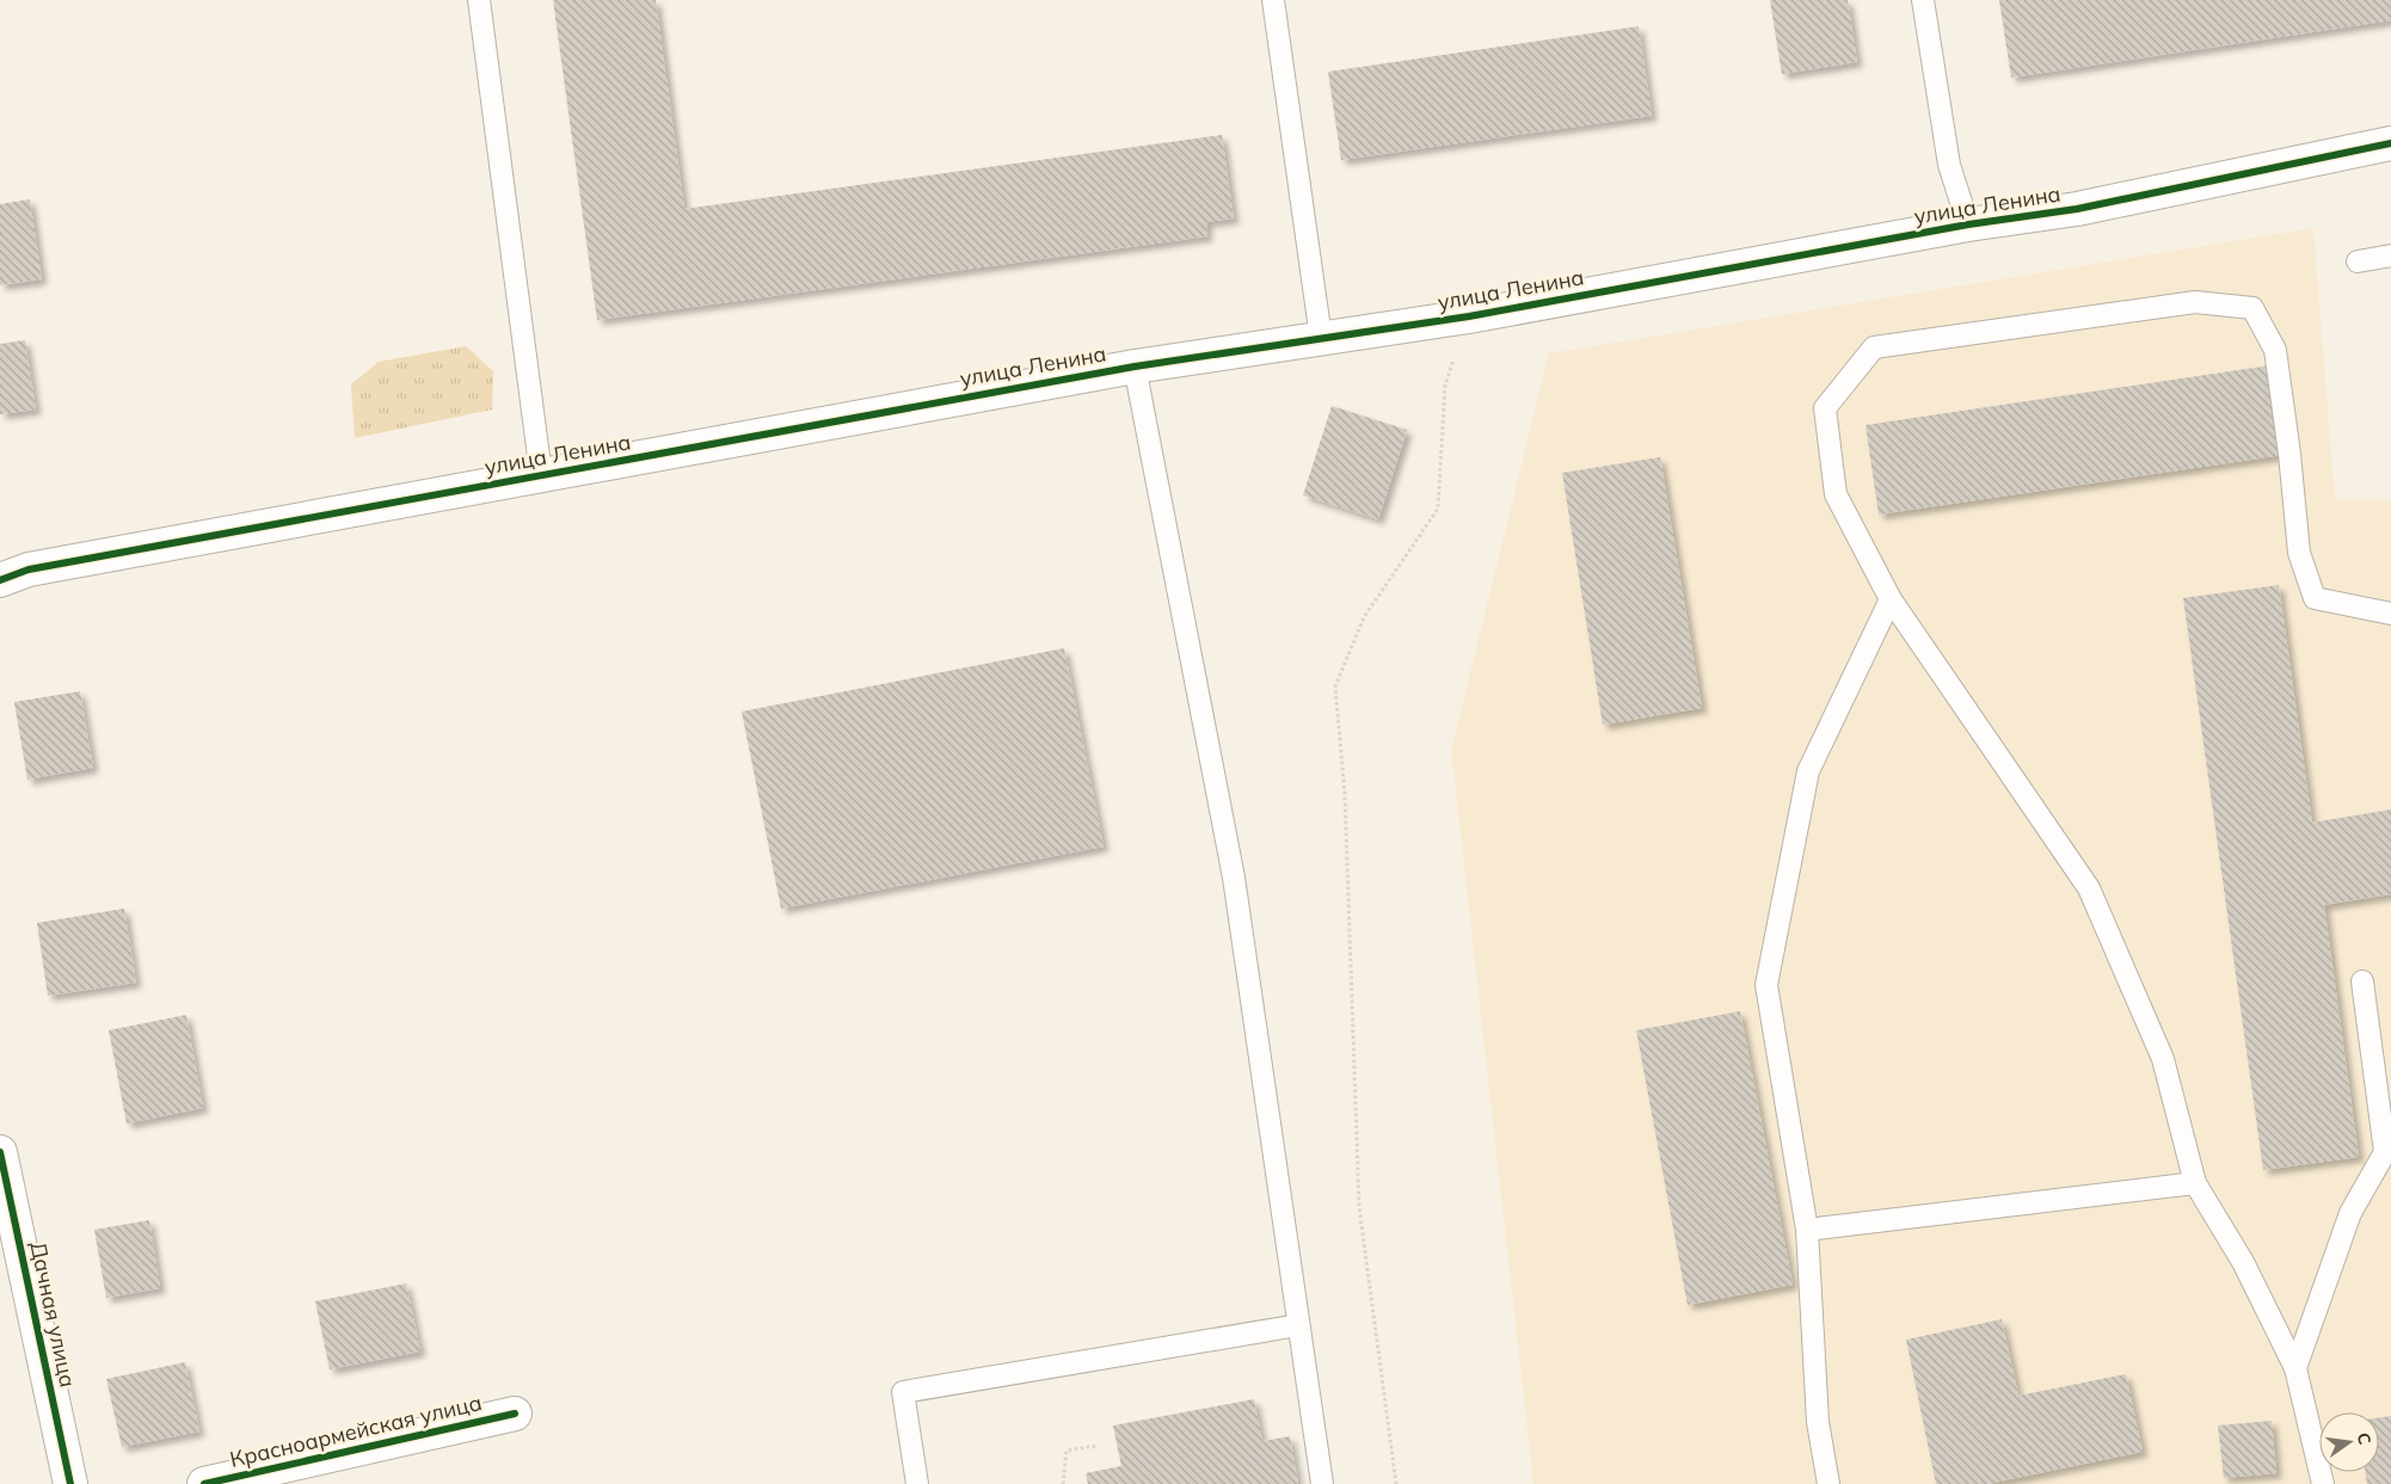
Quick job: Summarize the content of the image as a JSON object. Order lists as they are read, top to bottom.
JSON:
{
  "streets": {
    "street": ["улица Ленина", "Дачная улица", "Красноармейская улица"]
  },
  "north": "right"
}
